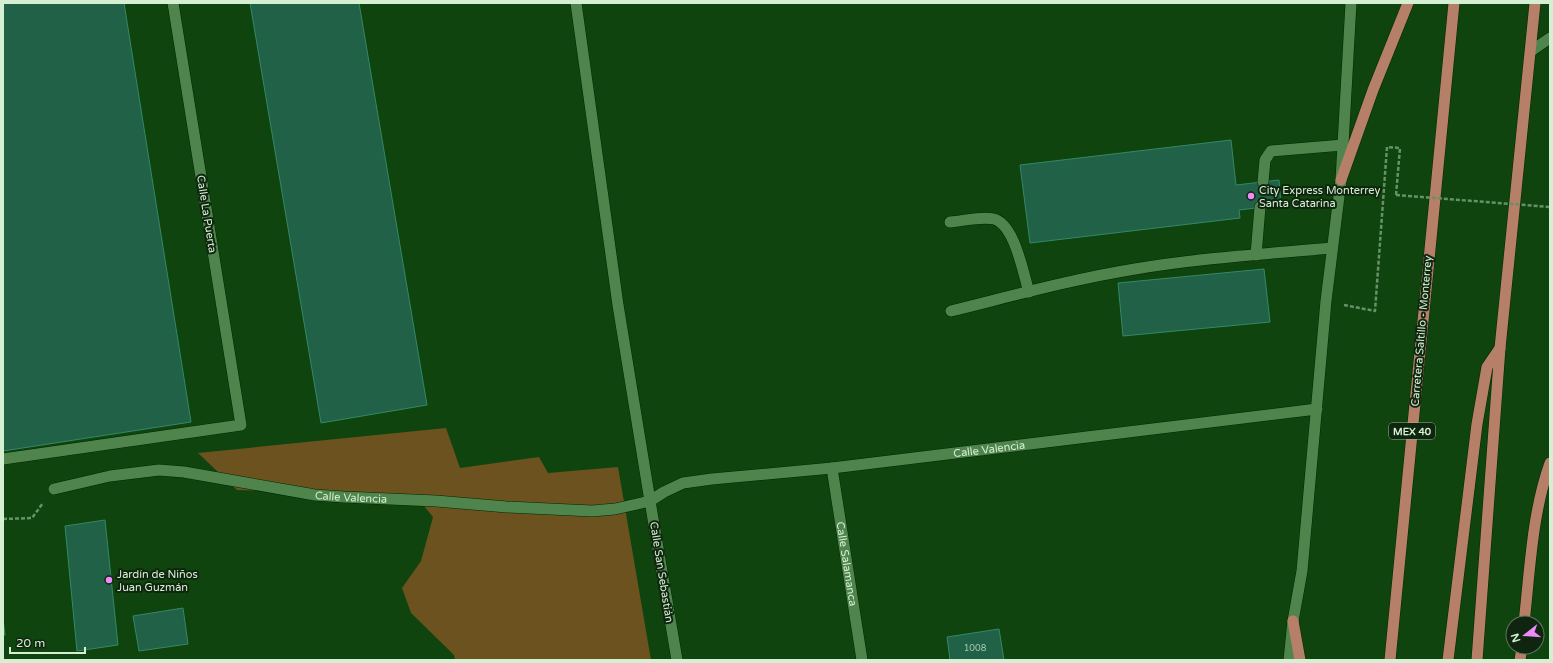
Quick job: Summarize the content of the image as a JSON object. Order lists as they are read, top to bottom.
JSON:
{
  "streets": {
    "main road": ["Carretera Saltillo - Monterrey", "MEX 40"],
    "street": [
      "Calle La Puerta",
      "Calle Valencia",
      "Calle Salamanca",
      "Calle San Sebastián"
    ]
  },
  "crossings": [
    ["Calle Valencia", "Calle Salamanca"],
    ["Calle Valencia", "Calle San Sebastián"]
  ],
  "places": ["City Express Monterrey Santa Catarina", "Jardín de Niños Juan Guzmán"],
  "house_numbers": ["1008"],
  "scale_bar": "20 m",
  "north": "left"
}
